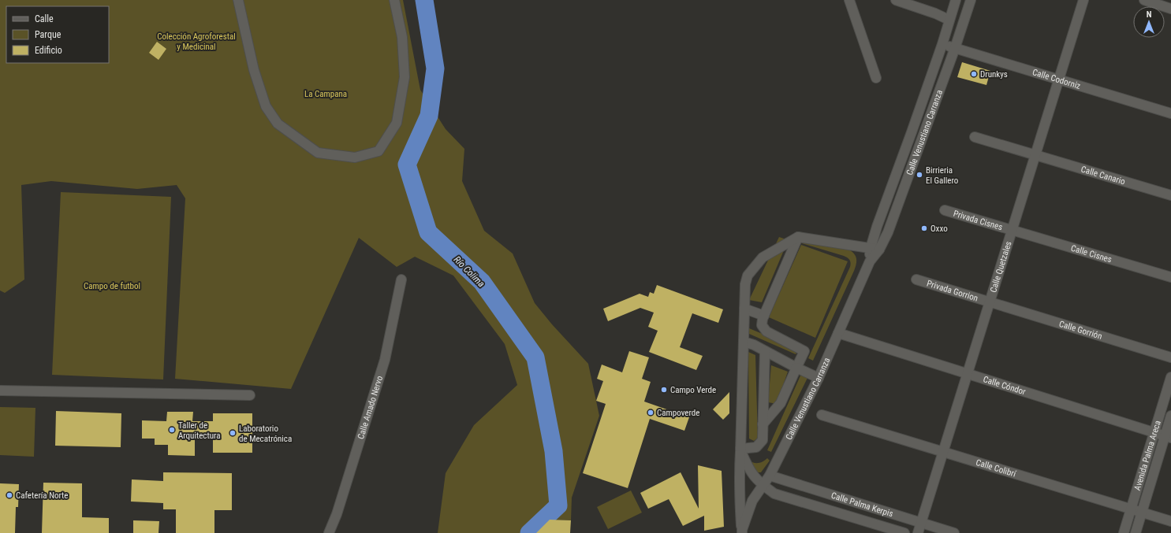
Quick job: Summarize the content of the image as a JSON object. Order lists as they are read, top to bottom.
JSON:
{
  "streets": {
    "street": [
      "Calle Codorniz",
      "Calle Venustiano Carranza",
      "Calle Canario",
      "Privada Cisnes",
      "Calle Cisnes",
      "Calle Quetzales",
      "Privada Gorrion",
      "Calle Gorrión",
      "Calle Cóndor",
      "Calle Amado Nervo",
      "Avenida Palma Areca",
      "Calle Colibrí",
      "Calle Palma Kerpis"
    ]
  },
  "crossings": [
    ["Calle Codorniz", "Calle Venustiano Carranza"],
    ["Calle Codorniz", "Calle Quetzales"],
    ["Calle Venustiano Carranza", "Calle Cóndor"],
    ["Calle Venustiano Carranza", "Calle Palma Kerpis"],
    ["Calle Canario", "Calle Quetzales"],
    ["Privada Cisnes", "Calle Cisnes"],
    ["Privada Cisnes", "Calle Quetzales"],
    ["Calle Cisnes", "Calle Quetzales"],
    ["Calle Quetzales", "Privada Gorrion"],
    ["Calle Quetzales", "Calle Gorrión"],
    ["Calle Quetzales", "Calle Cóndor"],
    ["Calle Quetzales", "Calle Colibrí"],
    ["Calle Quetzales", "Calle Palma Kerpis"],
    ["Privada Gorrion", "Calle Gorrión"],
    ["Calle Cóndor", "Avenida Palma Areca"],
    ["Avenida Palma Areca", "Calle Colibrí"]
  ],
  "water": ["Río Colima"],
  "parks": ["Colección Agroforestal y Medicinal", "La Campana", "Campo de futbol"],
  "places": [
    "Drunkys",
    "Birrieria El Gallero",
    "Oxxo",
    "Campo Verde",
    "Campoverde",
    "Taller de Arquitectura",
    "Laboratorio de Mecatrónica",
    "Cafetería Norte"
  ],
  "legend": ["Calle", "Parque", "Edificio"],
  "north": "top"
}
